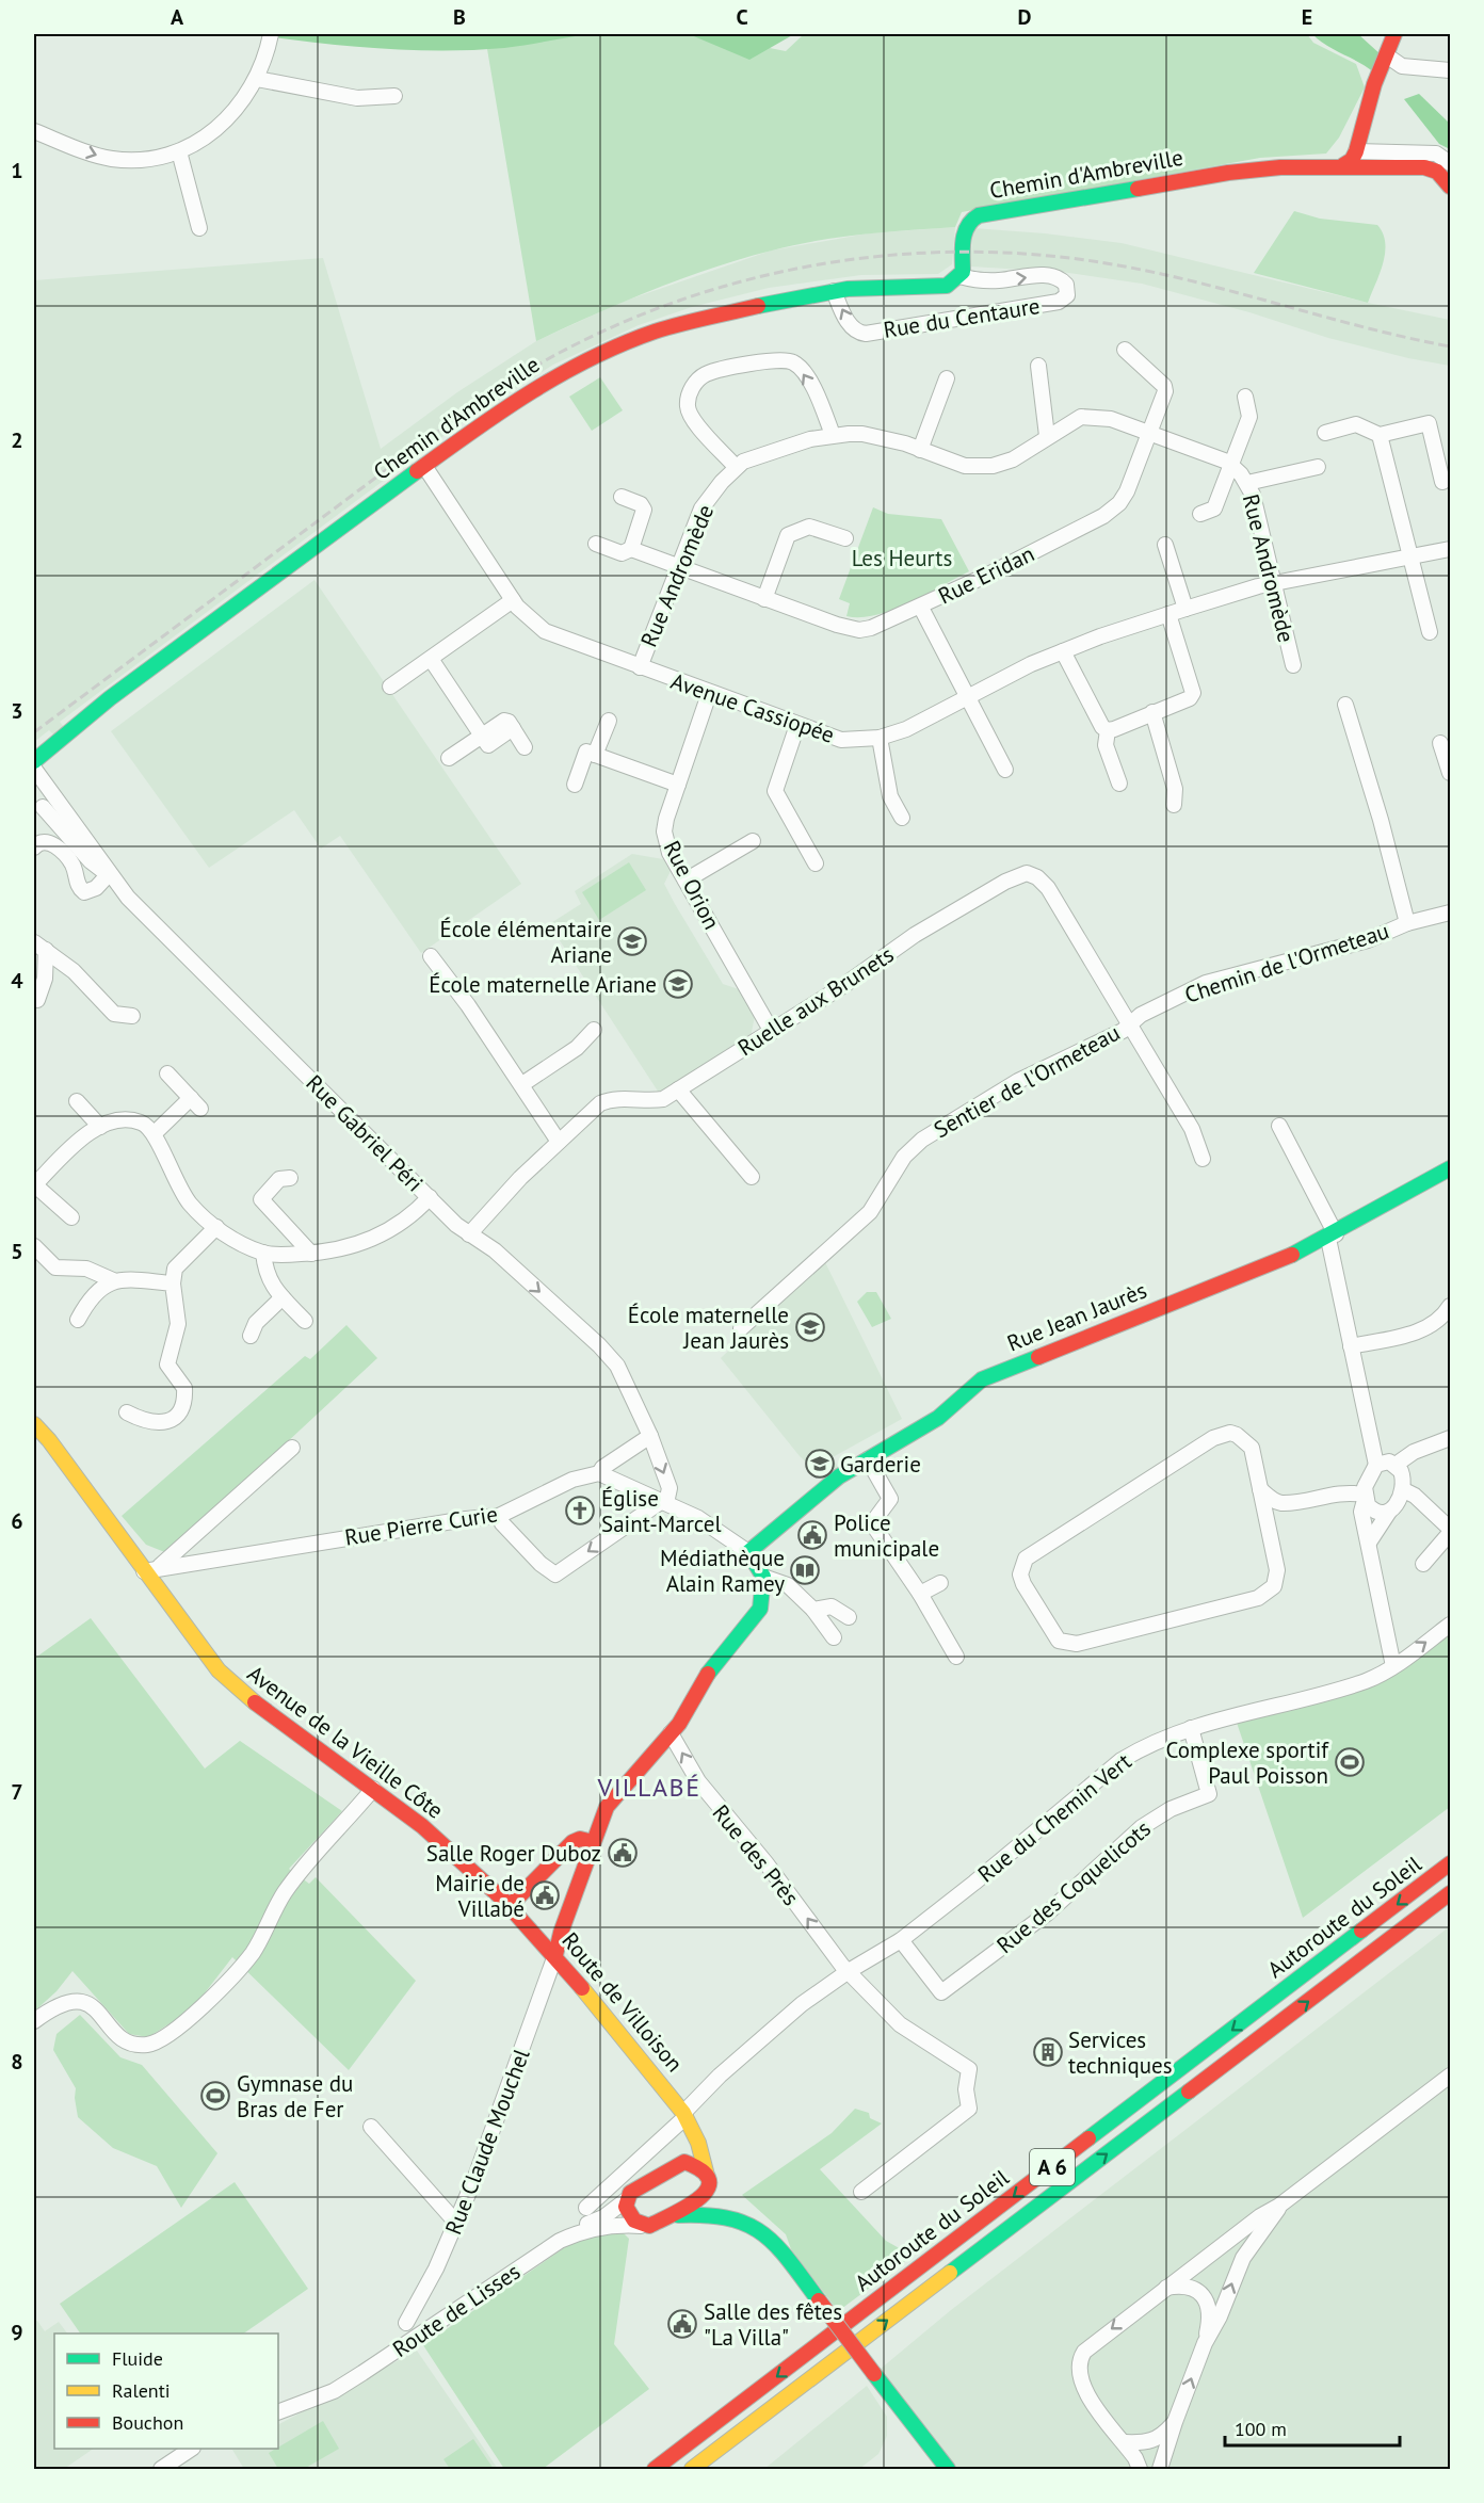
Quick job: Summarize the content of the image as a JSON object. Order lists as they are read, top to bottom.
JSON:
{
  "streets": {
    "main road": [
      "Chemin d'Ambreville",
      "Rue Jean Jaurès",
      "Avenue de la Vieille Côte",
      "Autoroute du Soleil",
      "Route de Villoison",
      "A 6"
    ],
    "street": [
      "Rue du Centaure",
      "Rue Andromède",
      "Rue Eridan",
      "Avenue Cassiopée",
      "Rue Orion",
      "Chemin de l'Ormeteau",
      "Ruelle aux Brunets",
      "Sentier de l'Ormeteau",
      "Rue Gabriel Péri",
      "Rue Pierre Curie",
      "Rue du Chemin Vert",
      "Rue des Près",
      "Rue des Coquelicots",
      "Rue Claude Mouchel",
      "Route de Lisses"
    ]
  },
  "crossings": [
    ["Chemin d'Ambreville", "Rue du Centaure"],
    ["Chemin d'Ambreville", "Avenue Cassiopée"],
    ["Rue Andromède", "Rue Eridan"],
    ["Rue Andromède", "Avenue Cassiopée"],
    ["Avenue Cassiopée", "Rue Orion"],
    ["Rue Orion", "Ruelle aux Brunets"],
    ["Chemin de l'Ormeteau", "Ruelle aux Brunets"],
    ["Chemin de l'Ormeteau", "Sentier de l'Ormeteau"],
    ["Ruelle aux Brunets", "Sentier de l'Ormeteau"],
    ["Ruelle aux Brunets", "Rue Gabriel Péri"],
    ["Rue Pierre Curie", "Avenue de la Vieille Côte"],
    ["Avenue de la Vieille Côte", "Route de Villoison"],
    ["Rue du Chemin Vert", "Rue des Près"],
    ["Rue du Chemin Vert", "Rue des Coquelicots"],
    ["Rue du Chemin Vert", "Route de Villoison"],
    ["Route de Villoison", "Rue Claude Mouchel"]
  ],
  "one_way": ["Rue des Près"],
  "districts": ["VILLABÉ"],
  "parks": ["Les Heurts"],
  "places": {
    "school or university": [
      "École élémentaire Ariane",
      "École maternelle Ariane",
      "École maternelle Jean Jaurès",
      "Garderie"
    ],
    "church": ["Église Saint-Marcel"],
    "public building": [
      "Police municipale",
      "Salle Roger Duboz",
      "Mairie de Villabé",
      "Salle des fêtes \"La Villa\""
    ],
    "library": ["Médiathèque Alain Ramey"],
    "sports": ["Complexe sportif Paul Poisson", "Gymnase du Bras de Fer"],
    "building": ["Services techniques"]
  },
  "legend": ["Fluide", "Ralenti", "Bouchon"],
  "scale_bar": "100 m",
  "grid": {
    "columns": [
      "A",
      "B",
      "C",
      "D",
      "E"
    ],
    "rows": [
      "1",
      "2",
      "3",
      "4",
      "5",
      "6",
      "7",
      "8",
      "9"
    ]
  }
}
